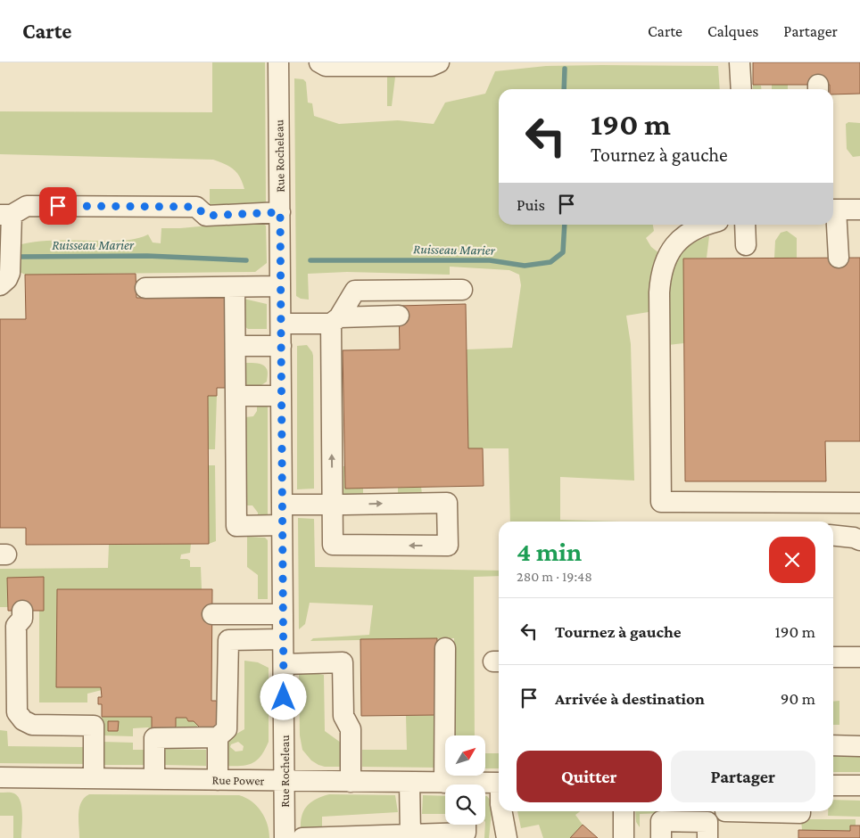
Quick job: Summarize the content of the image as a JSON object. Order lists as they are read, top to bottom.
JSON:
{
  "streets": {
    "street": ["Rue Rocheleau", "Rue Power"]
  },
  "crossings": [
    ["Rue Rocheleau", "Rue Power"]
  ],
  "water": ["Ruisseau Marier"],
  "north": "top right",
  "page": {
    "header": "Carte",
    "nav": ["Carte", "Calques", "Partager"],
    "turn": ["190 m", "Tournez à gauche"],
    "then": "Puis",
    "heading": ["4 min", "280 m · 19:48"],
    "list": [
      {
        "name": "Tournez à gauche",
        "value": "190 m"
      },
      {
        "name": "Arrivée à destination",
        "value": "90 m"
      }
    ],
    "buttons": ["Quitter", "Partager"]
  }
}
